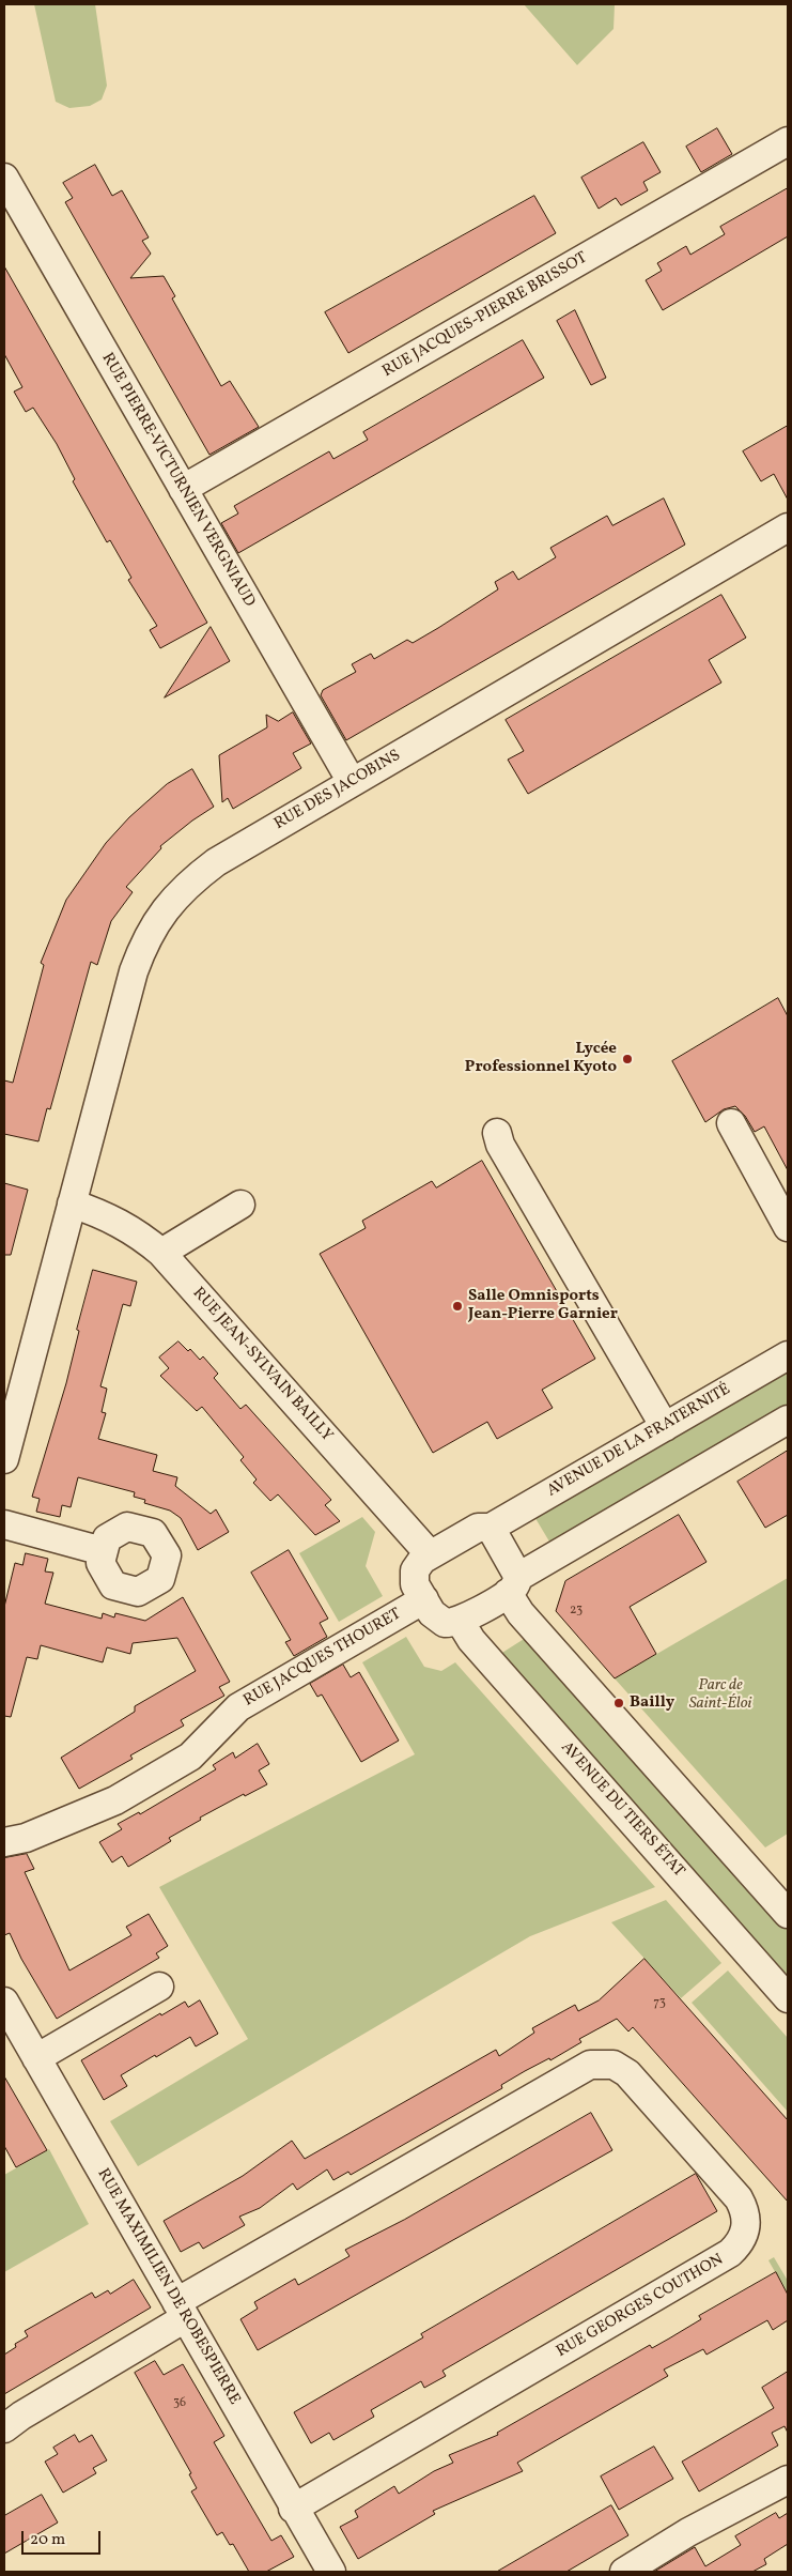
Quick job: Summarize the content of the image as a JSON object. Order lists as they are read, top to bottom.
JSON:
{
  "streets": {
    "street": [
      "RUE JACQUES-PIERRE BRISSOT",
      "RUE PIERRE-VICTURNIEN VERGNIAUD",
      "RUE DES JACOBINS",
      "RUE JEAN-SYLVAIN BAILLY",
      "AVENUE DE LA FRATERNITÉ",
      "RUE JACQUES THOURET",
      "AVENUE DU TIERS ÉTAT",
      "RUE MAXIMILIEN DE ROBESPIERRE",
      "RUE GEORGES COUTHON"
    ]
  },
  "crossings": [
    ["RUE JACQUES-PIERRE BRISSOT", "RUE PIERRE-VICTURNIEN VERGNIAUD"],
    ["RUE PIERRE-VICTURNIEN VERGNIAUD", "RUE DES JACOBINS"],
    ["RUE DES JACOBINS", "RUE JEAN-SYLVAIN BAILLY"],
    ["RUE JEAN-SYLVAIN BAILLY", "AVENUE DE LA FRATERNITÉ"],
    ["RUE JEAN-SYLVAIN BAILLY", "RUE JACQUES THOURET"],
    ["RUE JEAN-SYLVAIN BAILLY", "AVENUE DU TIERS ÉTAT"],
    ["AVENUE DE LA FRATERNITÉ", "RUE JACQUES THOURET"],
    ["AVENUE DE LA FRATERNITÉ", "AVENUE DU TIERS ÉTAT"],
    ["RUE JACQUES THOURET", "AVENUE DU TIERS ÉTAT"],
    ["RUE MAXIMILIEN DE ROBESPIERRE", "RUE GEORGES COUTHON"]
  ],
  "parks": ["Parc de Saint-Éloi"],
  "places": ["Lycée Professionnel Kyoto", "Salle Omnisports Jean-Pierre Garnier", "Bailly"],
  "house_numbers": ["23", "73", "36"],
  "scale_bar": "20 m"
}
